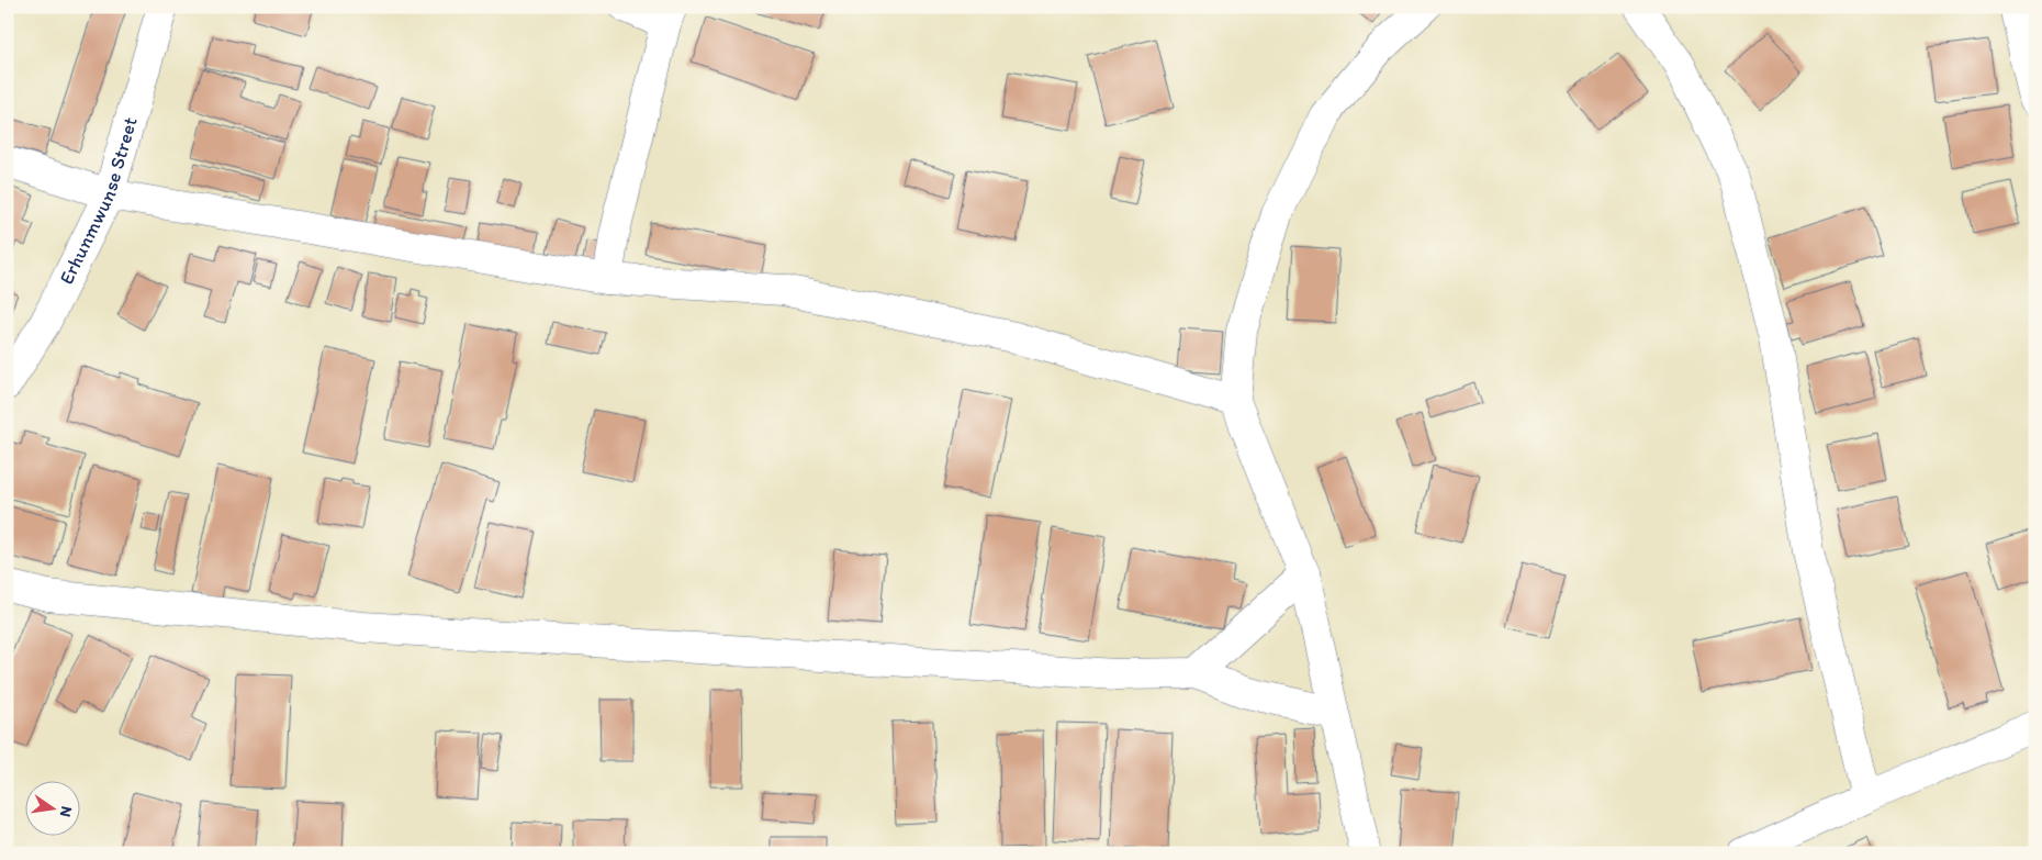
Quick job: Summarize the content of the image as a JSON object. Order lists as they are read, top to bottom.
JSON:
{
  "streets": {
    "street": ["Erhunmwunse Street"]
  },
  "north": "right"
}
